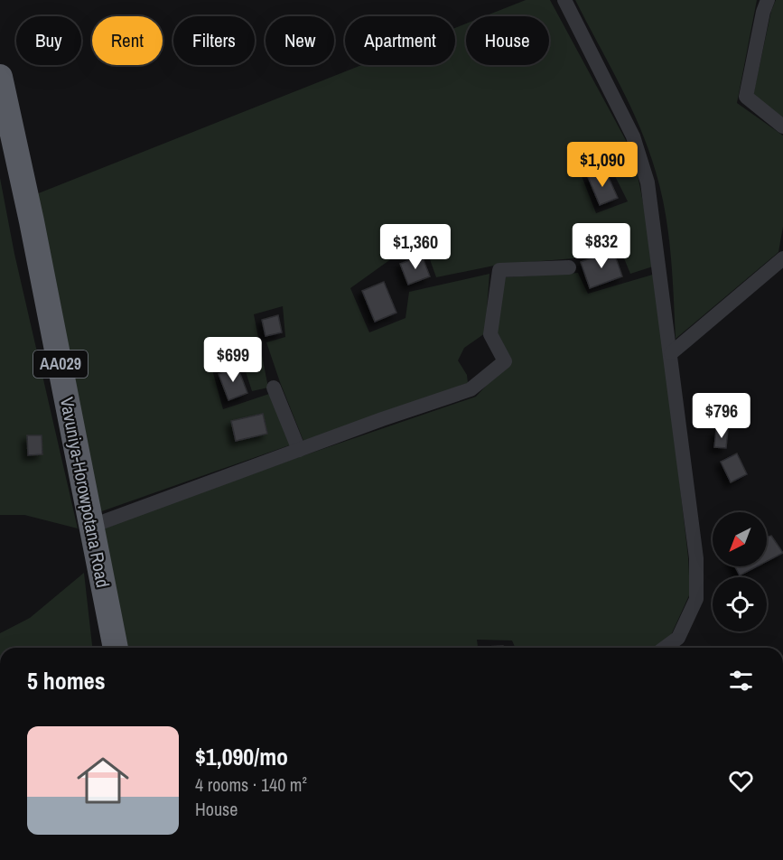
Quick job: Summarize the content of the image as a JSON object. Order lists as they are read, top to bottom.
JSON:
{
  "streets": {
    "highway": ["AA029", "Vavuniya-Horowpotana Road"]
  },
  "north": "bottom left",
  "page": {
    "chip": [
      "Buy",
      "Rent",
      "Filters",
      "New",
      "Apartment",
      "House"
    ],
    "price": [
      "$1,090",
      "$832",
      "$1,360",
      "$699",
      "$796"
    ],
    "heading": "5 homes",
    "list": [
      {
        "name": "$1,090/mo",
        "note": "4 rooms · 140 m² · House"
      }
    ]
  }
}
